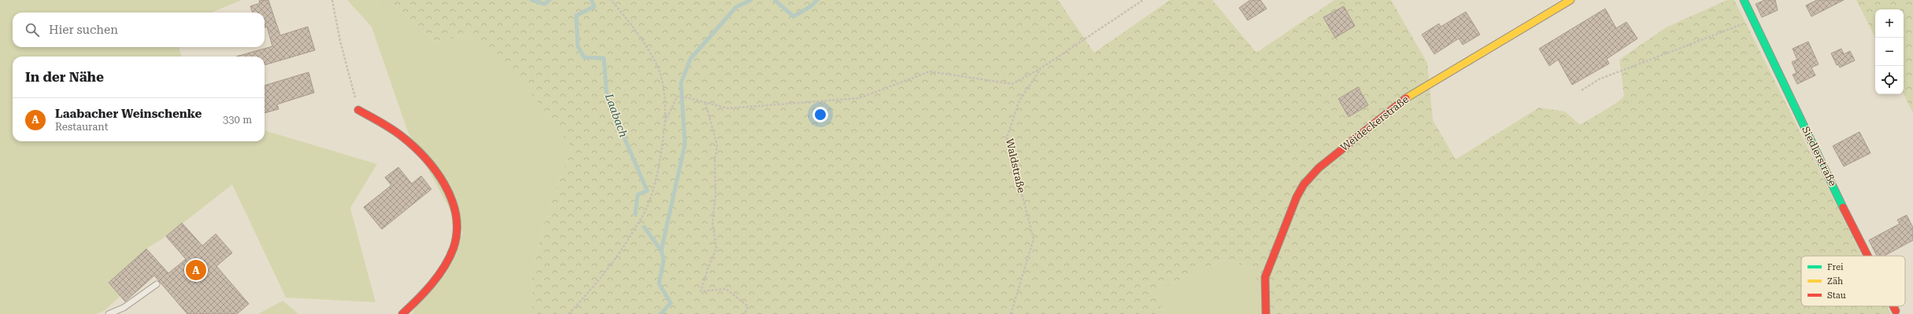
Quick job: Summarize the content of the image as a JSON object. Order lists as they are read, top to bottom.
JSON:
{
  "streets": {
    "street": ["Weideckerstraße", "Siedlerstraße"],
    "path": ["Waldstraße"]
  },
  "water": ["Laabach"],
  "legend": ["Frei", "Zäh", "Stau"],
  "page": {
    "map_buttons": ["+", "−"],
    "search": "Hier suchen",
    "heading": "In der Nähe",
    "list": [
      {
        "mark": "A",
        "name": "Laabacher Weinschenke",
        "note": "Restaurant",
        "value": "330 m"
      }
    ],
    "pins": "A"
  }
}
